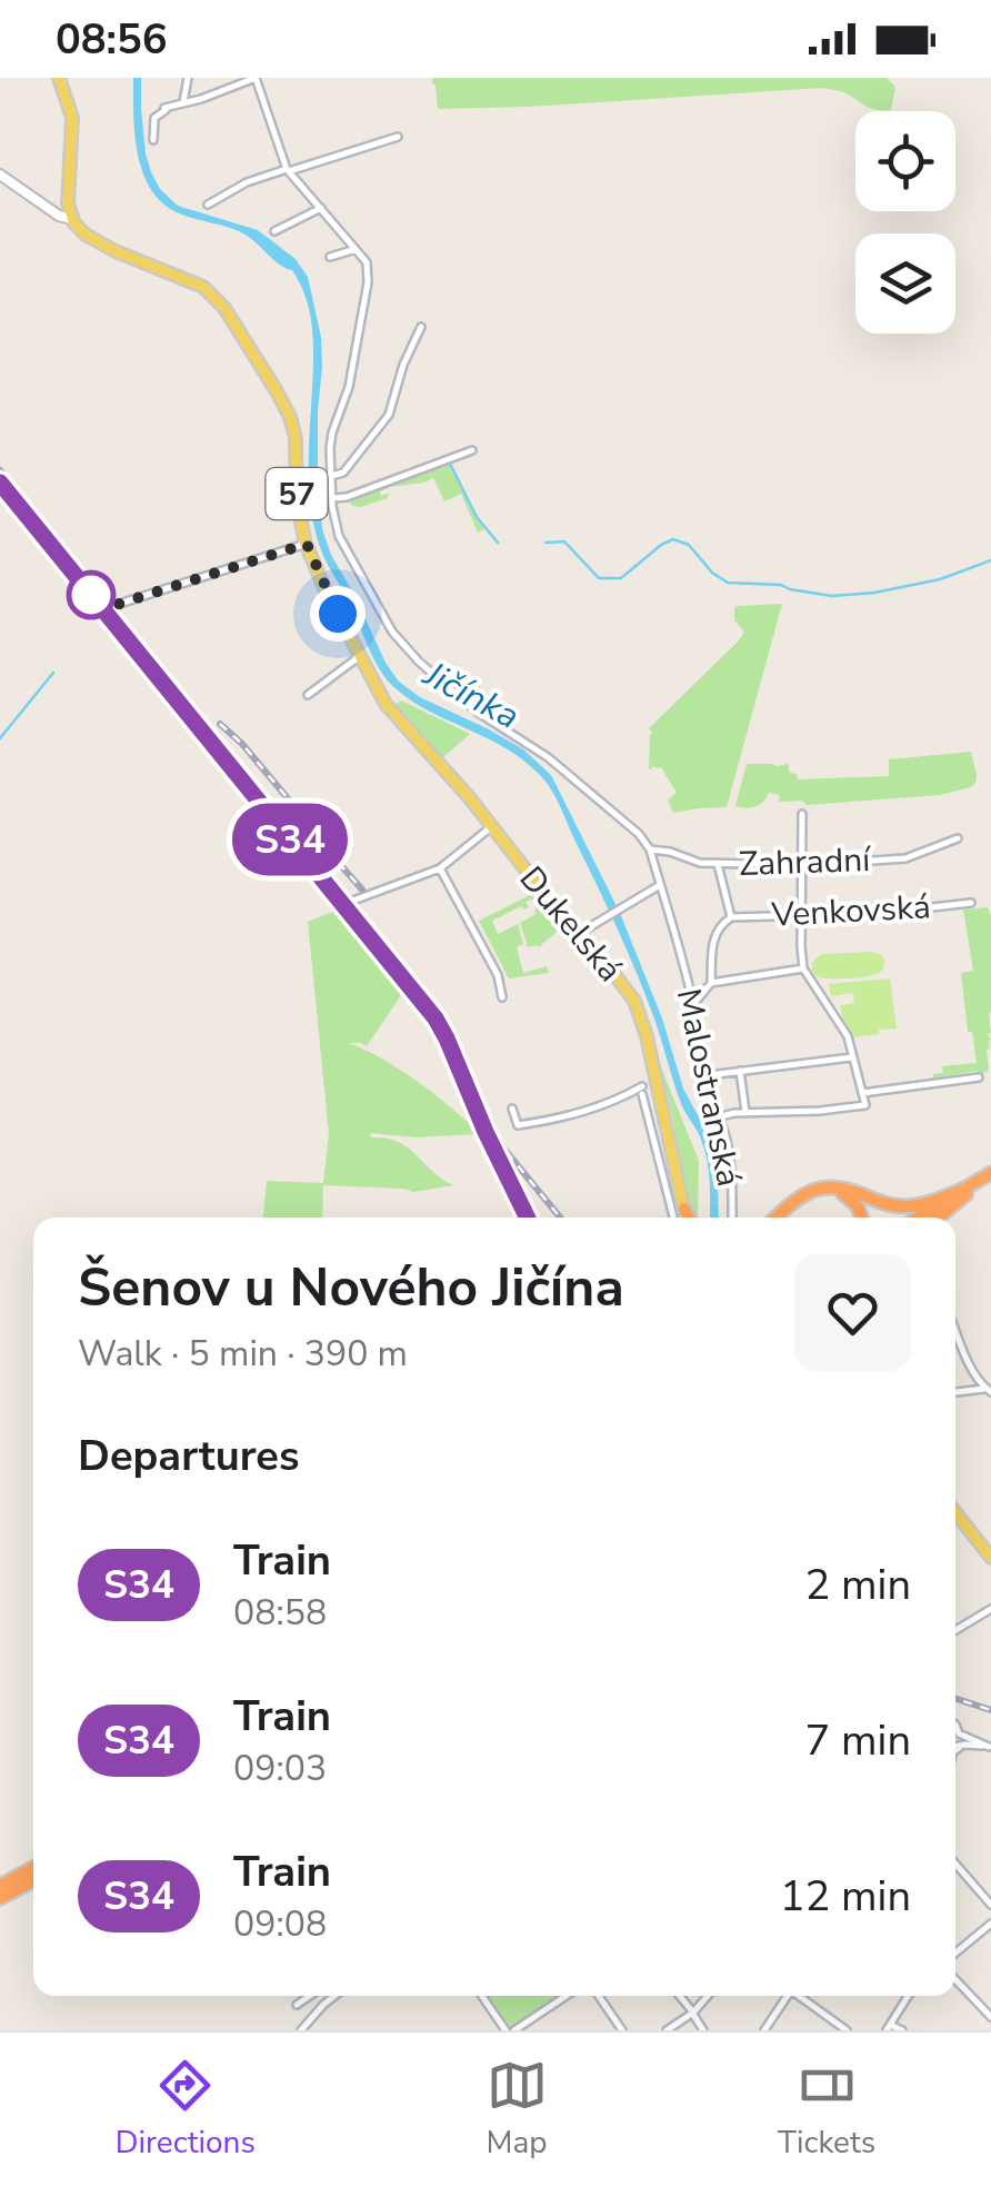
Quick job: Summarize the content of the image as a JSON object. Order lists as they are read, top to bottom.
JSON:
{
  "streets": {
    "main road": ["57", "Dukelská"],
    "street": ["Zahradní", "Venkovská", "Malostranská"]
  },
  "crossings": [
    ["57", "Dukelská"],
    ["Zahradní", "Malostranská"]
  ],
  "water": ["Jičínka"],
  "page": {
    "status": "08:56",
    "on_map": "S34",
    "heading": [
      ["Šenov u Nového Jičína", "Walk · 5 min · 390 m"],
      "Departures"
    ],
    "list": [
      {
        "mark": "S34",
        "name": "Train",
        "note": "08:58",
        "value": "2 min"
      },
      {
        "mark": "S34",
        "name": "Train",
        "note": "09:03",
        "value": "7 min"
      },
      {
        "mark": "S34",
        "name": "Train",
        "note": "09:08",
        "value": "12 min"
      }
    ],
    "tabs": ["Directions", "Map", "Tickets"]
  }
}
